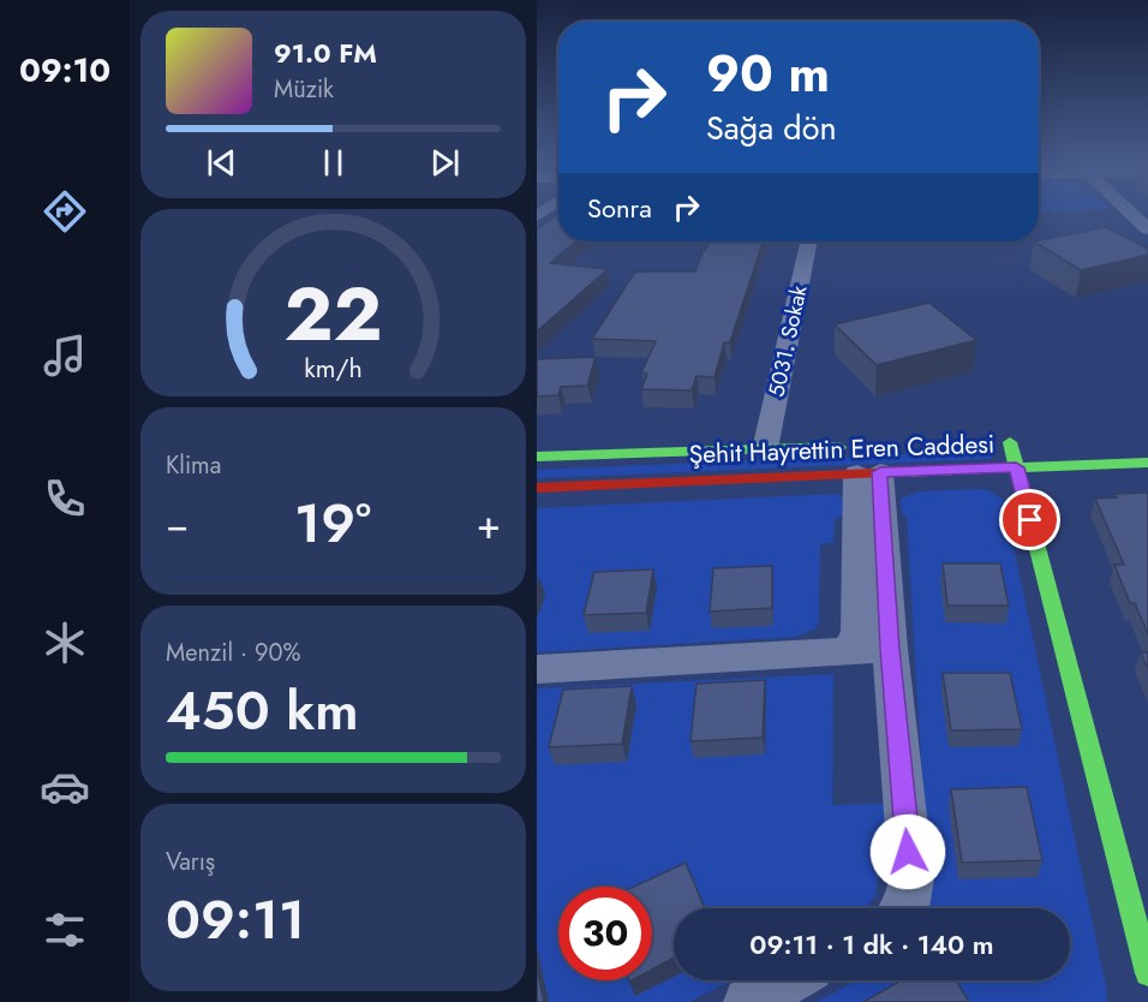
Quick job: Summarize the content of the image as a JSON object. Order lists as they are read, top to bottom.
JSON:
{
  "streets": {
    "main road": ["Şehit Hayrettin Eren Caddesi"],
    "street": ["5031. Sokak"]
  },
  "crossings": [
    ["5031. Sokak", "Şehit Hayrettin Eren Caddesi"]
  ],
  "page": {
    "tabs": "09:10",
    "turn": ["90 m", "Sağa dön"],
    "song": ["91.0 FM", "Müzik"],
    "then": "Sonra",
    "tile": [
      "Klima",
      ["Menzil · 90%", "450 km"],
      ["Varış", "09:11"]
    ],
    "heat": ["−", "19°", "+"],
    "limit": "30",
    "trip": "09:11 · 1 dk · 140 m",
    "gauge": ["22", "km/h"]
  }
}
